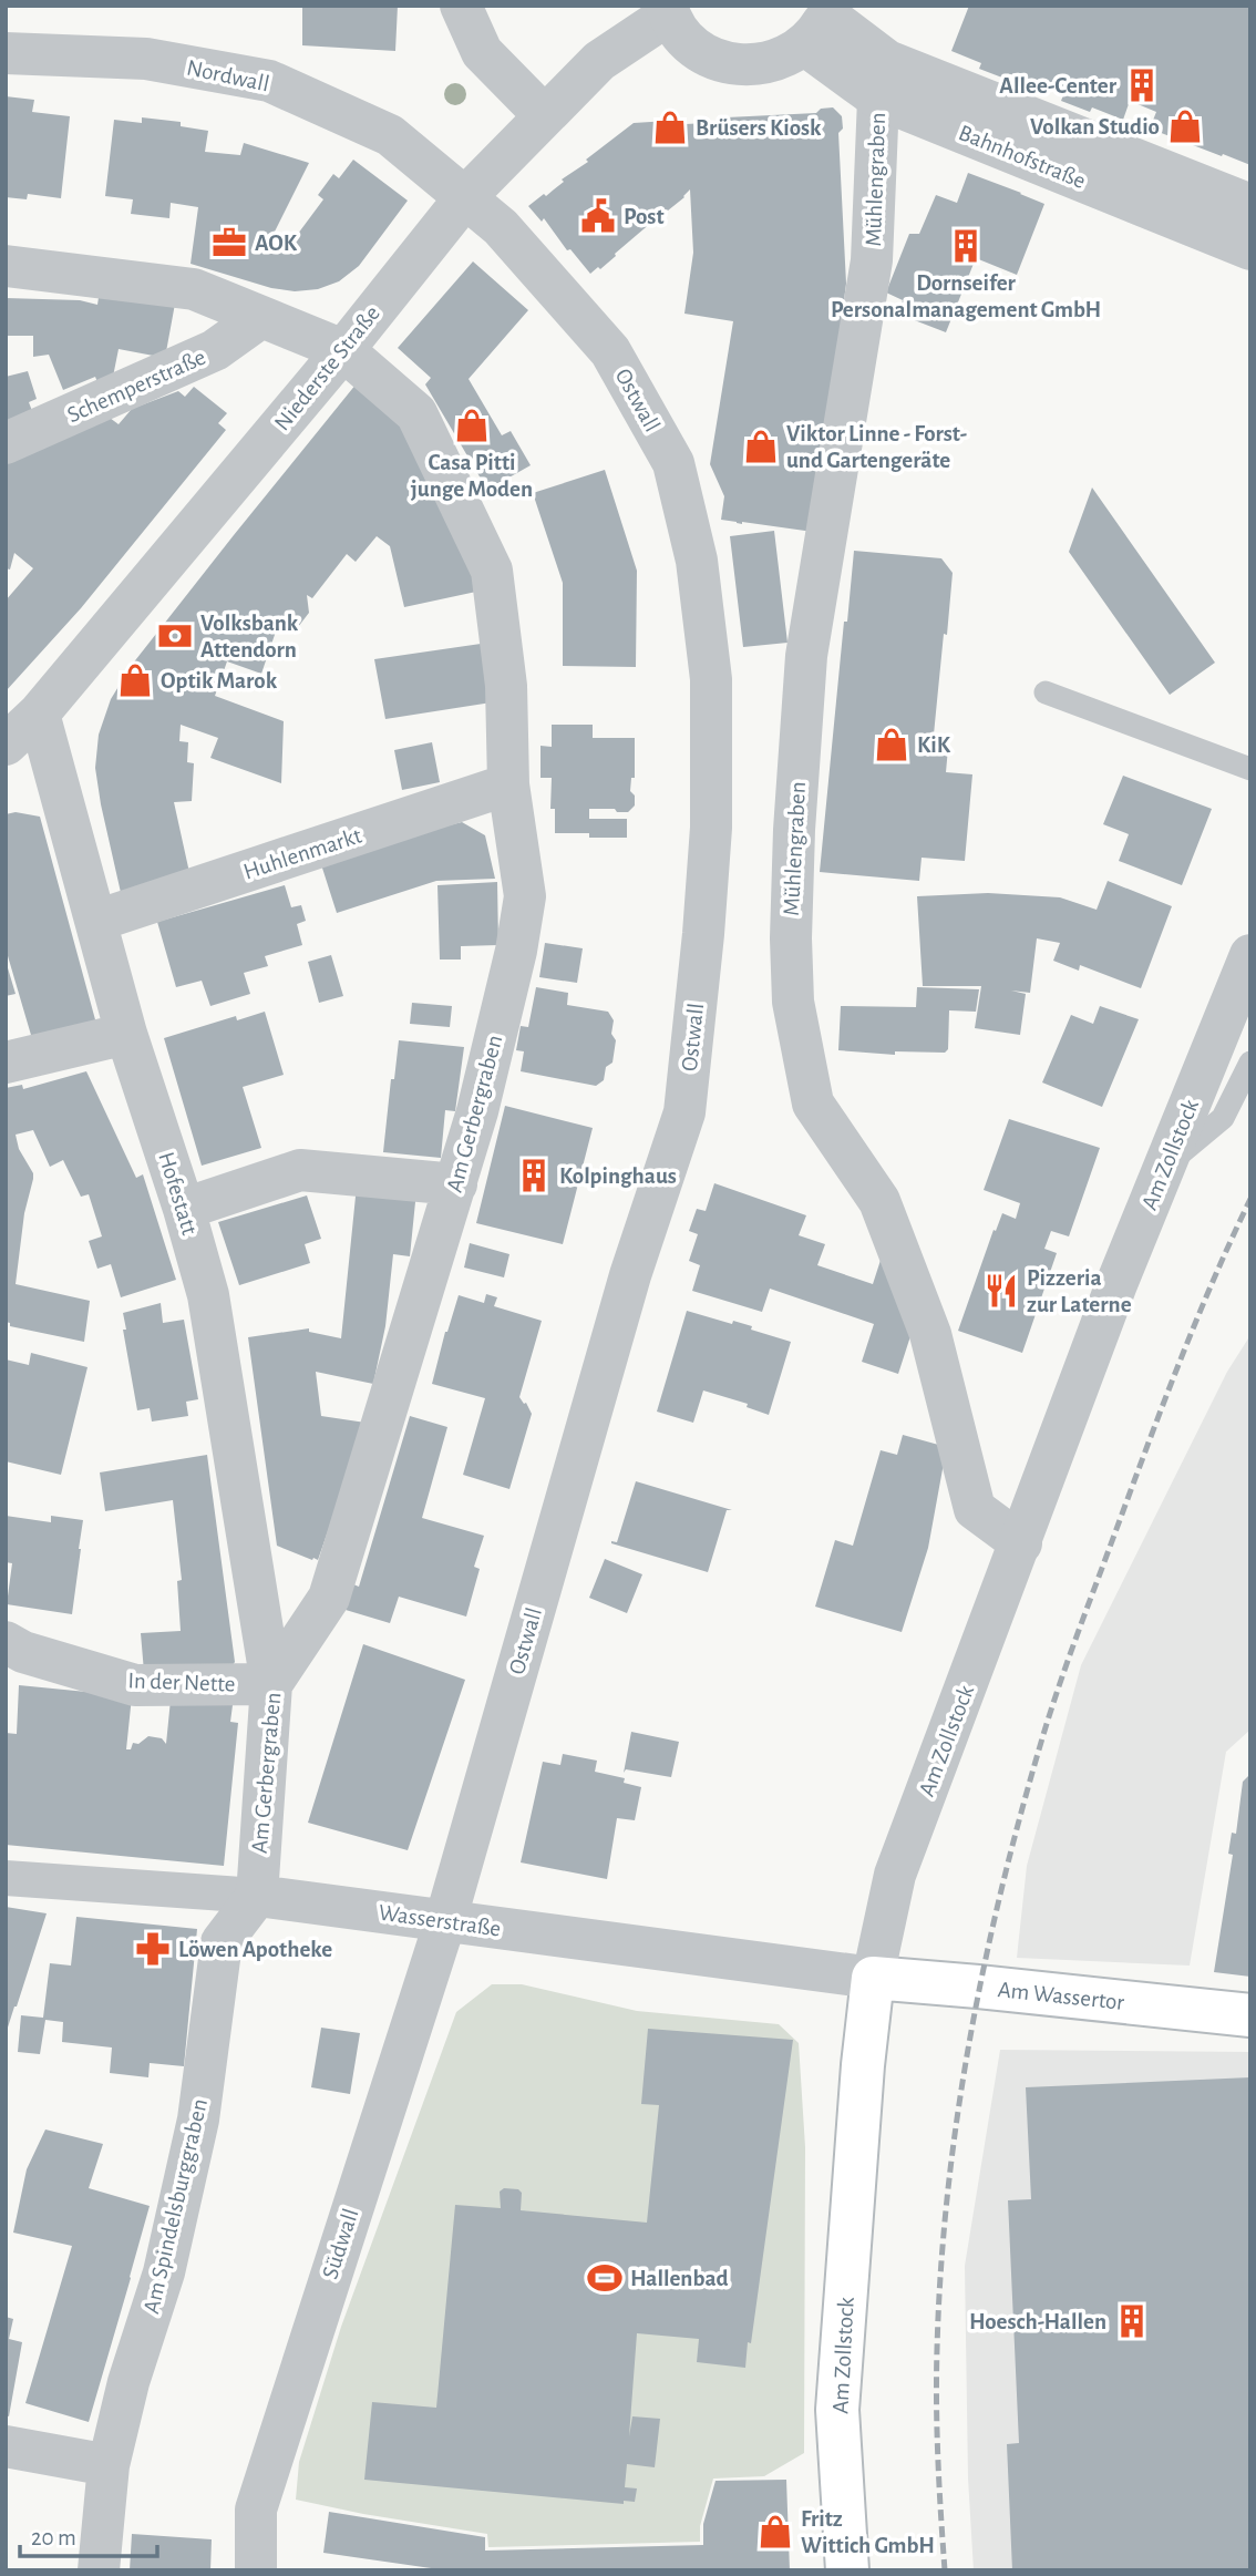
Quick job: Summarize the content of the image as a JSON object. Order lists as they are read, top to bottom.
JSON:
{
  "streets": {
    "main road": ["Am Zollstock", "Am Wassertor"],
    "street": [
      "Nordwall",
      "Bahnhofstraße",
      "Mühlengraben",
      "Niederste Straße",
      "Schemperstraße",
      "Ostwall",
      "Huhlenmarkt",
      "Am Gerbergraben",
      "Hofestatt",
      "In der Nette",
      "Wasserstraße",
      "Am Spindelsburggraben",
      "Südwall"
    ]
  },
  "crossings": [
    ["Nordwall", "Niederste Straße"],
    ["Nordwall", "Ostwall"],
    ["Bahnhofstraße", "Mühlengraben"],
    ["Mühlengraben", "Am Zollstock"],
    ["Niederste Straße", "Ostwall"],
    ["Niederste Straße", "Am Gerbergraben"],
    ["Niederste Straße", "Hofestatt"],
    ["Schemperstraße", "Am Gerbergraben"],
    ["Ostwall", "Wasserstraße"],
    ["Ostwall", "Südwall"],
    ["Huhlenmarkt", "Am Gerbergraben"],
    ["Huhlenmarkt", "Hofestatt"],
    ["Am Gerbergraben", "Hofestatt"],
    ["Am Gerbergraben", "In der Nette"],
    ["Am Gerbergraben", "Wasserstraße"],
    ["Am Gerbergraben", "Am Spindelsburggraben"],
    ["Am Zollstock", "Wasserstraße"],
    ["Am Zollstock", "Am Wassertor"],
    ["Hofestatt", "In der Nette"],
    ["Wasserstraße", "Am Wassertor"],
    ["Wasserstraße", "Am Spindelsburggraben"],
    ["Wasserstraße", "Südwall"]
  ],
  "places": {
    "building": [
      "Allee-Center",
      "Dornseifer Personalmanagement GmbH",
      "Kolpinghaus",
      "Hoesch-Hallen"
    ],
    "shop": [
      "Volkan Studio",
      "Brüsers Kiosk",
      "Casa Pitti junge Moden",
      "Viktor Linne - Forst- und Gartengeräte",
      "Optik Marok",
      "KiK",
      "Fritz Wittich GmbH"
    ],
    "public building": ["Post"],
    "office": ["AOK"],
    "bank": ["Volksbank Attendorn"],
    "restaurant": ["Pizzeria zur Laterne"],
    "pharmacy": ["Löwen Apotheke"],
    "sports": ["Hallenbad"]
  },
  "scale_bar": "20 m"
}
